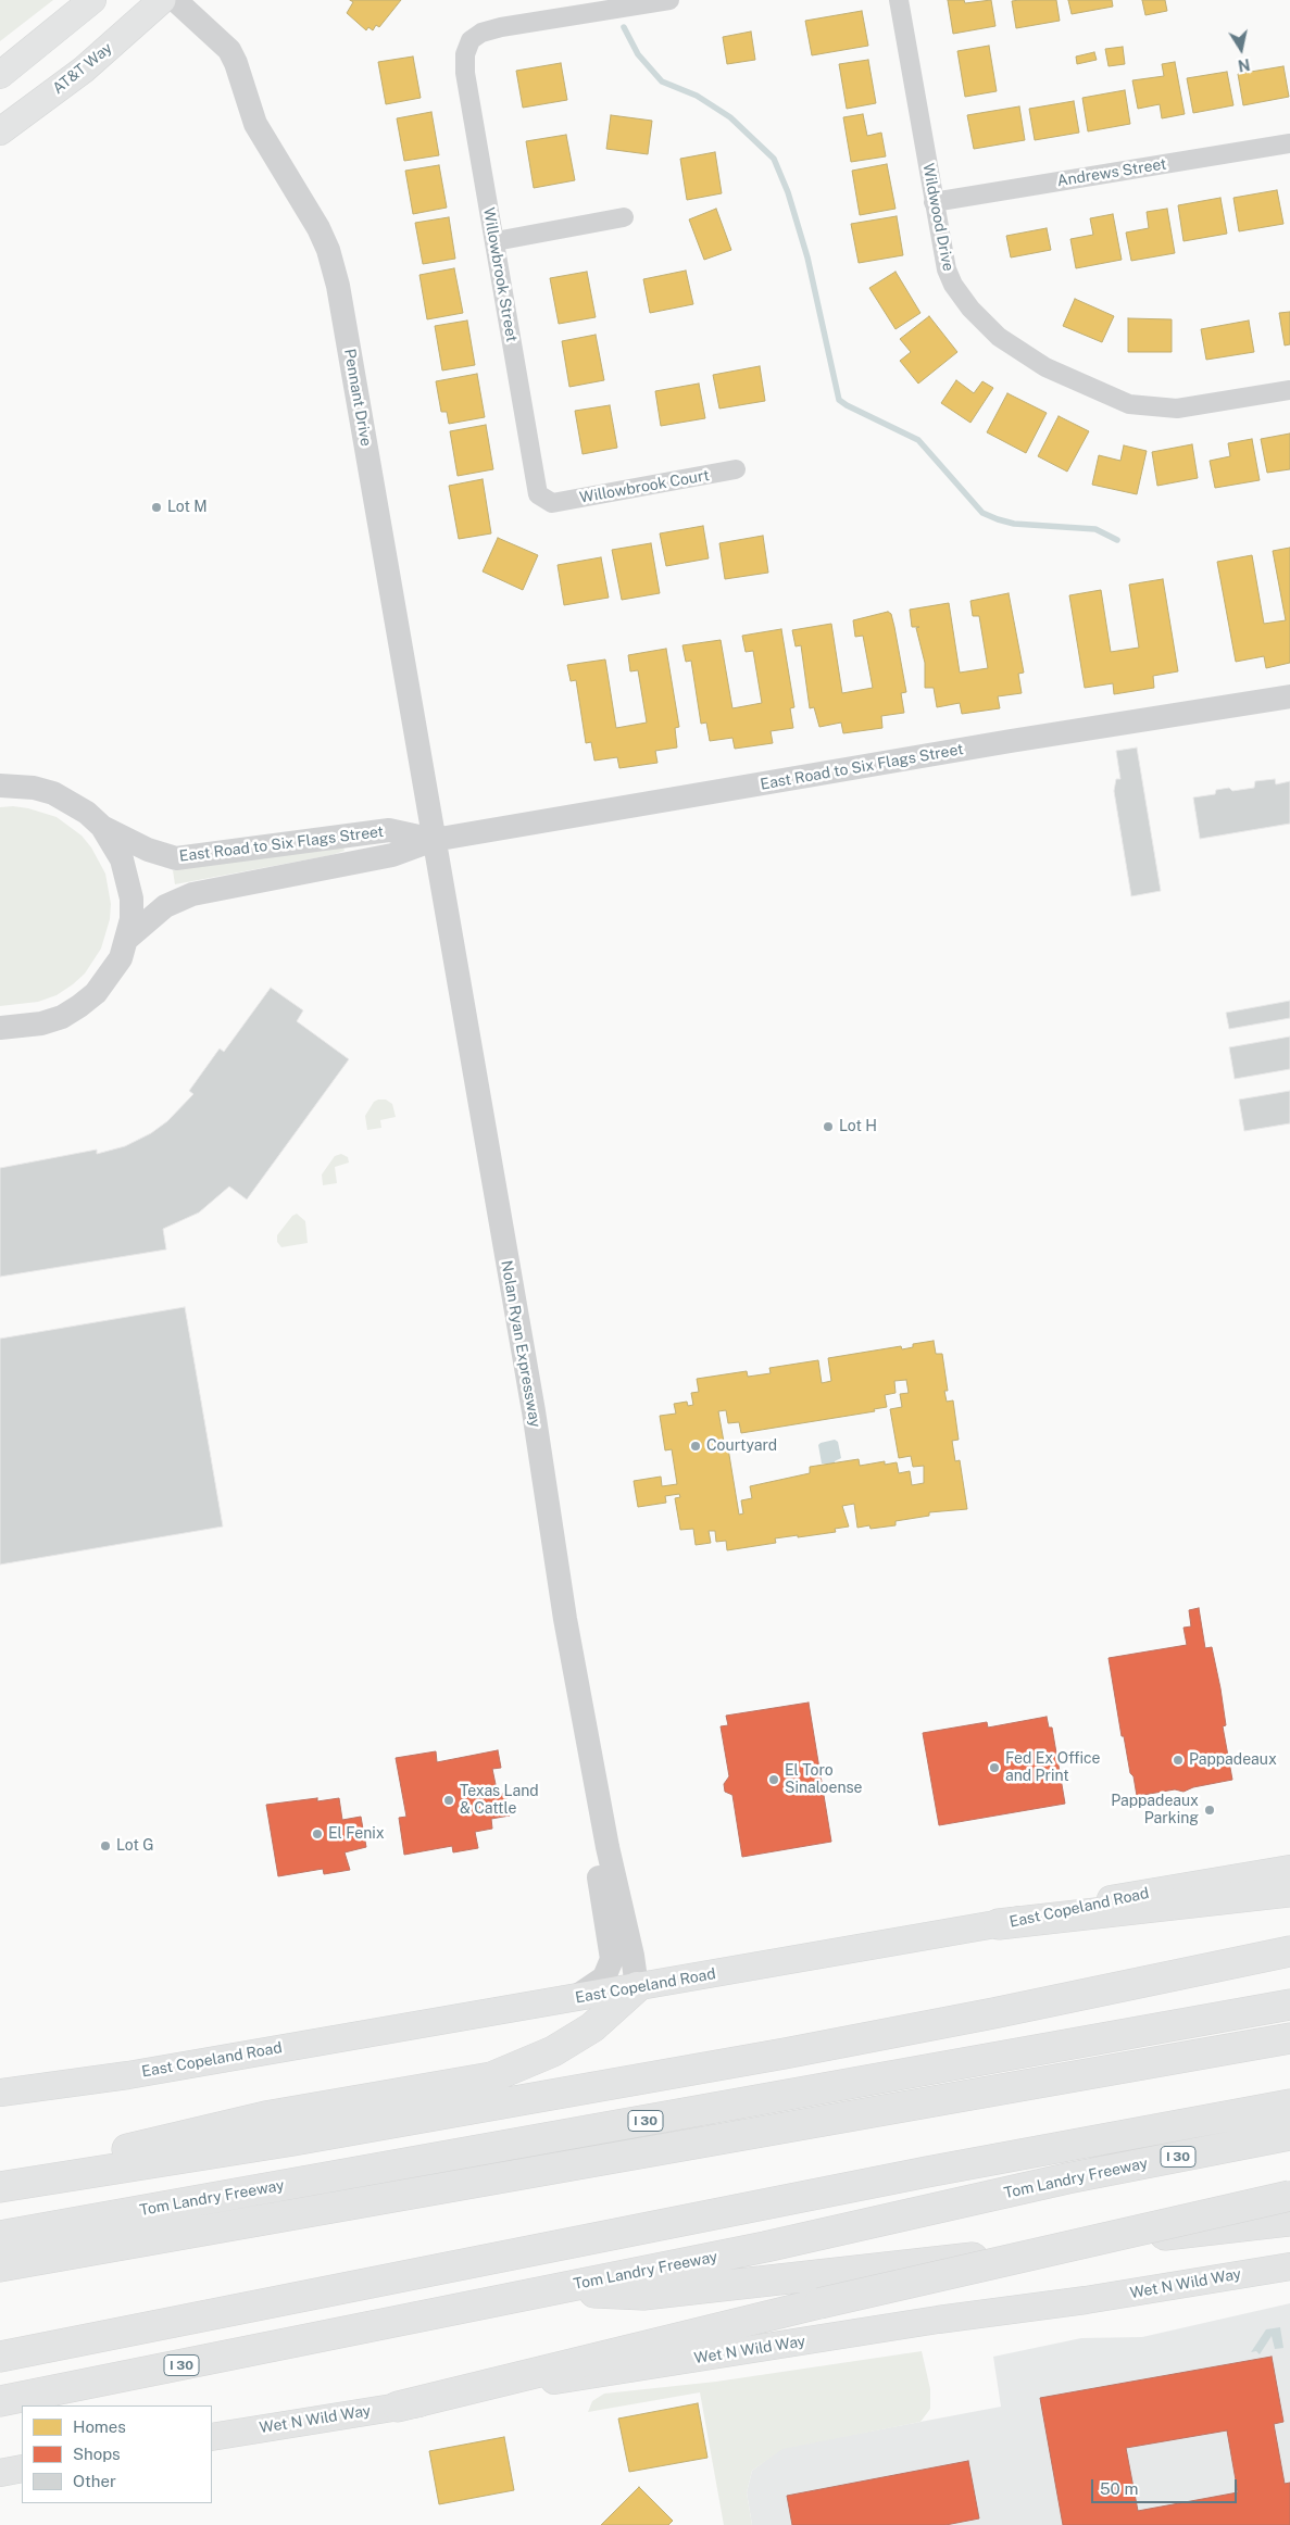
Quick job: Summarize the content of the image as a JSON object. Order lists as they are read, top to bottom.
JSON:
{
  "streets": {
    "highway": ["I 30", "Tom Landry Freeway"],
    "main road": ["AT&T Way", "East Copeland Road", "Wet N Wild Way"],
    "street": [
      "Andrews Street",
      "Wildwood Drive",
      "Willowbrook Street",
      "Pennant Drive",
      "Willowbrook Court",
      "East Road to Six Flags Street",
      "Nolan Ryan Expressway"
    ]
  },
  "crossings": [
    ["Andrews Street", "Wildwood Drive"],
    ["Willowbrook Street", "Willowbrook Court"],
    ["Pennant Drive", "East Road to Six Flags Street"],
    ["Pennant Drive", "Nolan Ryan Expressway"],
    ["East Road to Six Flags Street", "Nolan Ryan Expressway"],
    ["Nolan Ryan Expressway", "East Copeland Road"]
  ],
  "places": [
    "Lot M",
    "Lot H",
    "Courtyard",
    "Pappadeaux",
    "Fed Ex Office and Print",
    "El Toro Sinaloense",
    "Texas Land & Cattle",
    "Pappadeaux Parking",
    "El Fenix",
    "Lot G"
  ],
  "legend": ["Homes", "Shops", "Other"],
  "scale_bar": "50 m",
  "north": "bottom"
}
